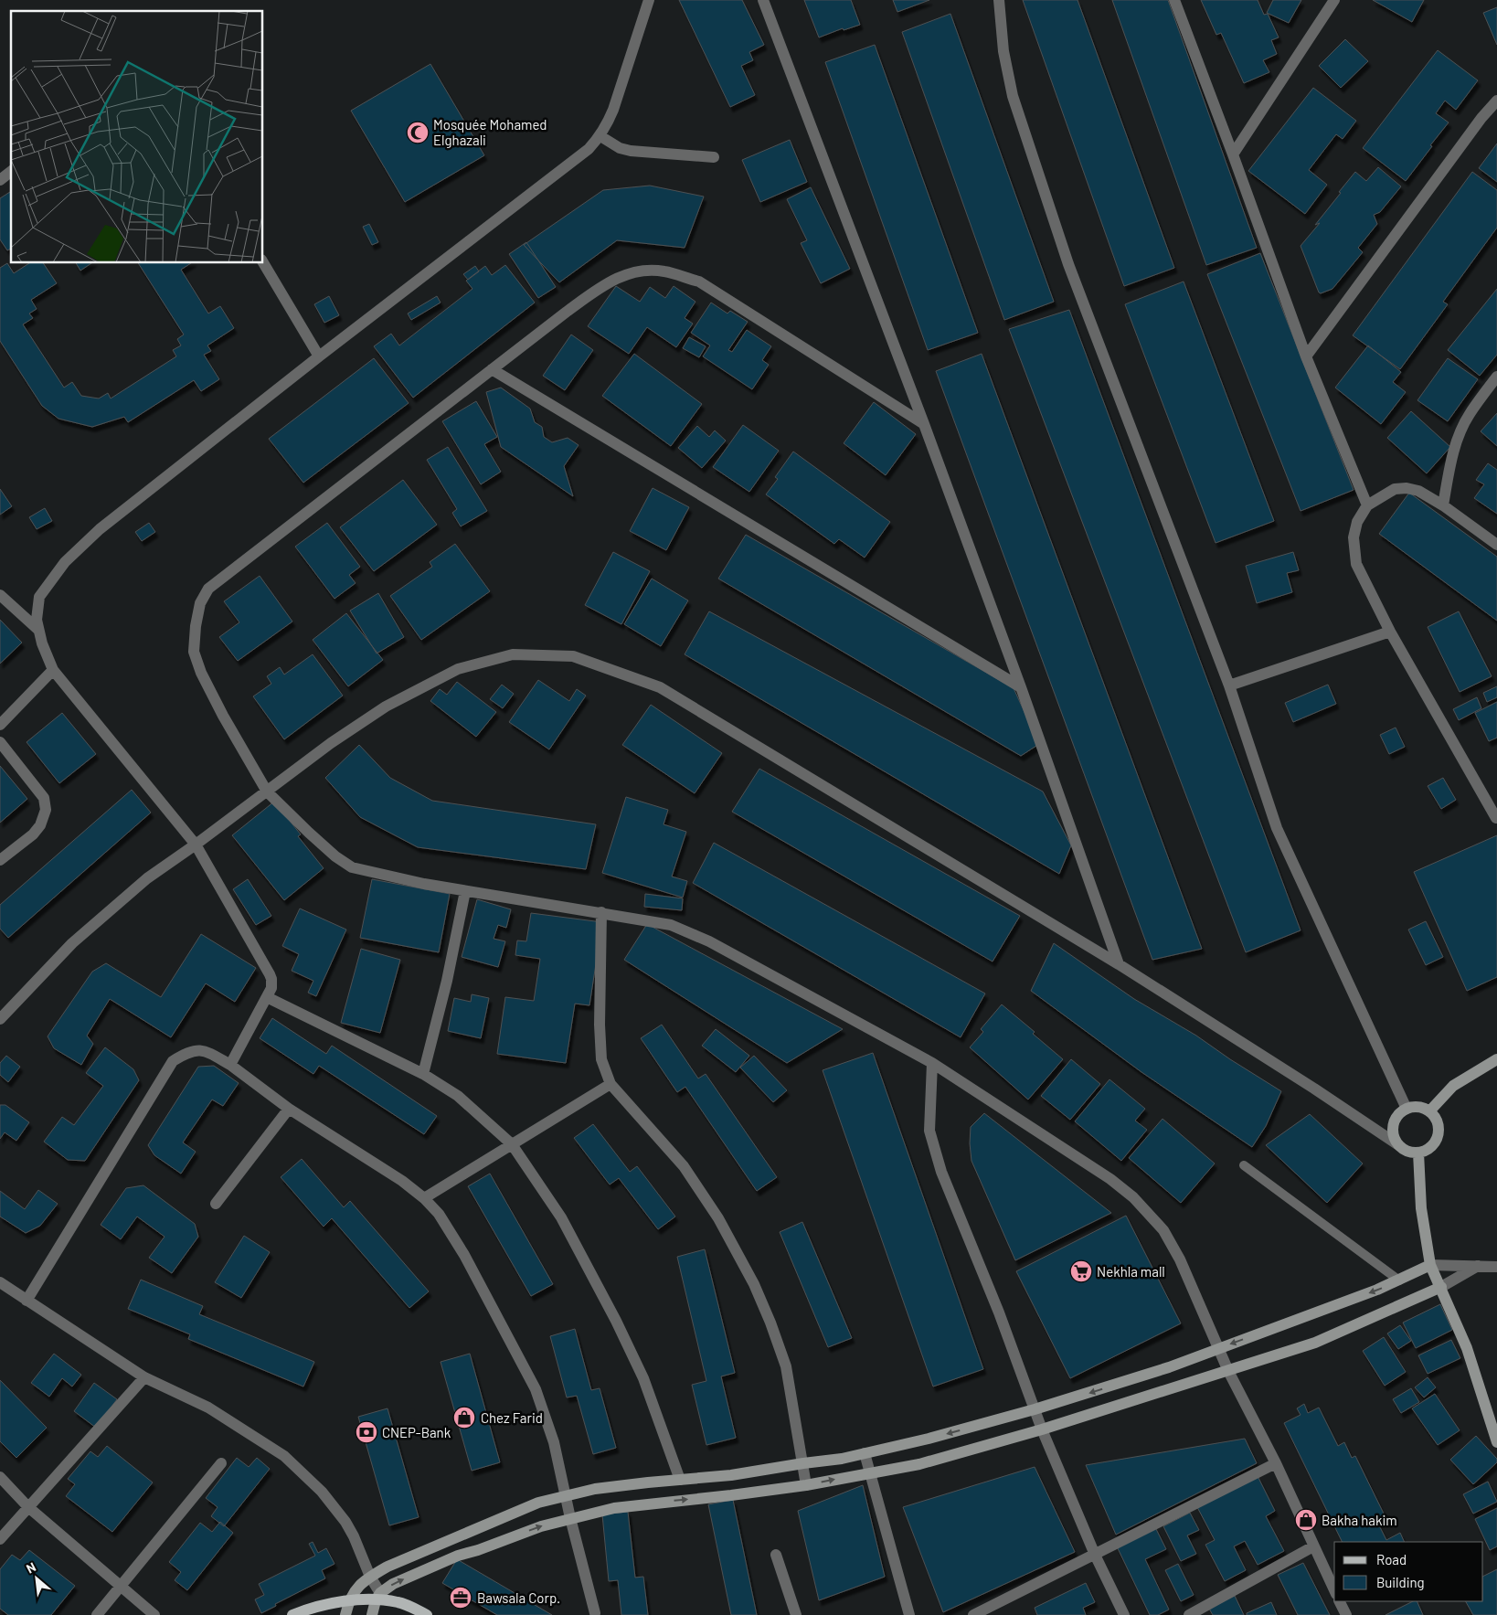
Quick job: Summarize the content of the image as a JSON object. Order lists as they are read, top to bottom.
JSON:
{
  "places": {
    "mosque": ["Mosquée Mohamed Elghazali"],
    "supermarket": ["Nekhla mall"],
    "shop": ["Chez Farid", "Bakha hakim"],
    "bank": ["CNEP-Bank"],
    "office": ["Bawsala Corp."]
  },
  "legend": ["Road", "Building"],
  "north": "top left"
}
